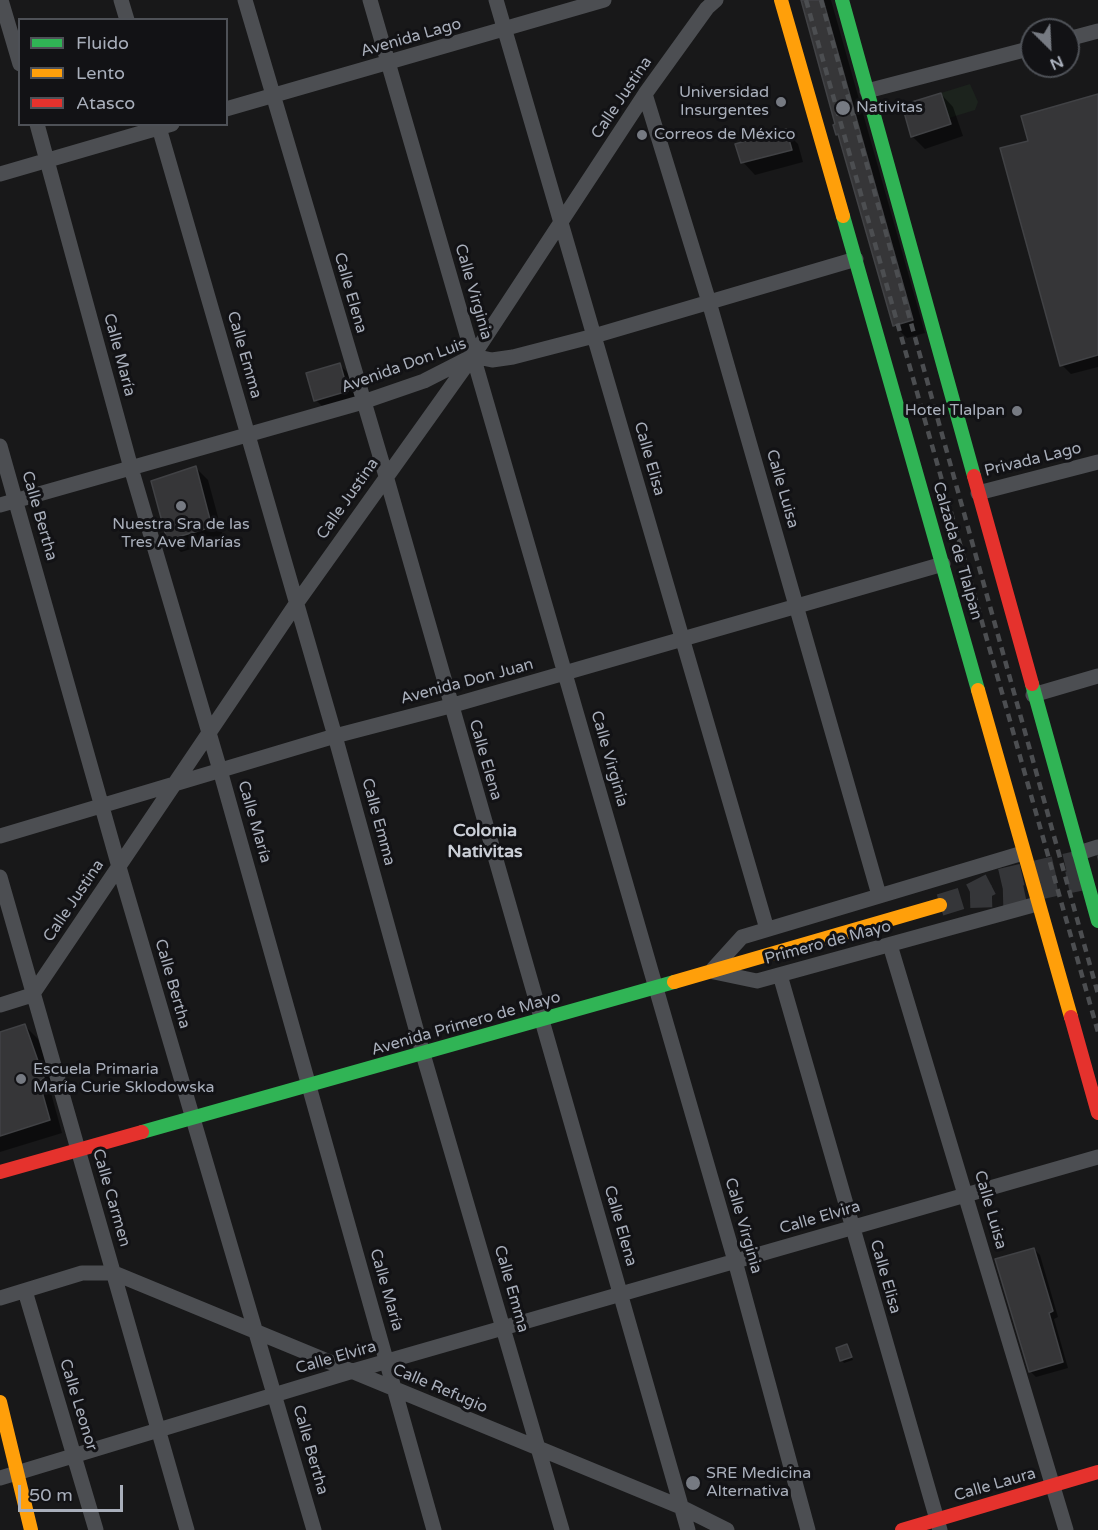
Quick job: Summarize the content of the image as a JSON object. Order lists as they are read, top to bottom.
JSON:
{
  "streets": {
    "main road": ["Calzada de Tlalpan", "Avenida Primero de Mayo", "Calle Laura"],
    "street": [
      "Avenida Lago",
      "Calle Justina",
      "Calle Virginia",
      "Calle Elena",
      "Calle María",
      "Calle Emma",
      "Avenida Don Luis",
      "Calle Elisa",
      "Privada Lago",
      "Calle Luisa",
      "Calle Bertha",
      "Avenida Don Juan",
      "Primero de Mayo",
      "Calle Carmen",
      "Calle Elvira",
      "Calle Refugio",
      "Calle Leonor"
    ]
  },
  "crossings": [
    ["Avenida Lago", "Calle Virginia"],
    ["Avenida Lago", "Calle Elena"],
    ["Avenida Lago", "Calle Elisa"],
    ["Calle Justina", "Calle Virginia"],
    ["Calle Justina", "Calle Elena"],
    ["Calle Justina", "Calle María"],
    ["Calle Justina", "Calle Emma"],
    ["Calle Justina", "Avenida Don Luis"],
    ["Calle Justina", "Calle Elisa"],
    ["Calle Justina", "Calle Luisa"],
    ["Calle Justina", "Calle Bertha"],
    ["Calle Justina", "Avenida Don Juan"],
    ["Calle Justina", "Calle Carmen"],
    ["Calle Virginia", "Avenida Don Luis"],
    ["Calle Virginia", "Avenida Don Juan"],
    ["Calle Virginia", "Avenida Primero de Mayo"],
    ["Calle Virginia", "Calle Elvira"],
    ["Calle Elena", "Avenida Don Luis"],
    ["Calle Elena", "Avenida Don Juan"],
    ["Calle Elena", "Avenida Primero de Mayo"],
    ["Calle Elena", "Calle Elvira"],
    ["Calle Elena", "Calle Refugio"],
    ["Calle María", "Avenida Don Luis"],
    ["Calle María", "Avenida Don Juan"],
    ["Calle María", "Avenida Primero de Mayo"],
    ["Calle María", "Calle Elvira"],
    ["Calle María", "Calle Refugio"],
    ["Calle Emma", "Avenida Don Luis"],
    ["Calle Emma", "Avenida Don Juan"],
    ["Calle Emma", "Avenida Primero de Mayo"],
    ["Calle Emma", "Calle Elvira"],
    ["Calle Emma", "Calle Refugio"],
    ["Avenida Don Luis", "Calle Elisa"],
    ["Avenida Don Luis", "Calle Luisa"],
    ["Avenida Don Luis", "Calle Bertha"],
    ["Avenida Don Luis", "Calzada de Tlalpan"],
    ["Calle Elisa", "Avenida Don Juan"],
    ["Calle Elisa", "Primero de Mayo"],
    ["Calle Elisa", "Calle Elvira"],
    ["Calle Elisa", "Calle Laura"],
    ["Calle Luisa", "Avenida Don Juan"],
    ["Calle Luisa", "Primero de Mayo"],
    ["Calle Luisa", "Calle Elvira"],
    ["Calle Luisa", "Calle Laura"],
    ["Calle Bertha", "Avenida Don Juan"],
    ["Calle Bertha", "Avenida Primero de Mayo"],
    ["Calle Bertha", "Calle Elvira"],
    ["Calle Bertha", "Calle Refugio"],
    ["Calzada de Tlalpan", "Avenida Don Juan"],
    ["Calzada de Tlalpan", "Primero de Mayo"],
    ["Primero de Mayo", "Avenida Primero de Mayo"],
    ["Avenida Primero de Mayo", "Calle Carmen"],
    ["Calle Carmen", "Calle Elvira"],
    ["Calle Carmen", "Calle Refugio"],
    ["Calle Elvira", "Calle Refugio"],
    ["Calle Elvira", "Calle Leonor"],
    ["Calle Refugio", "Calle Leonor"]
  ],
  "districts": ["Colonia Nativitas"],
  "places": [
    "Universidad Insurgentes",
    "Nativitas",
    "Correos de México",
    "Hotel Tlalpan",
    "Nuestra Sra de las Tres Ave Marías",
    "Escuela Primaria María Curie Sklodowska",
    "SRE Medicina Alternativa"
  ],
  "legend": ["Fluido", "Lento", "Atasco"],
  "scale_bar": "50 m",
  "north": "bottom right"
}
